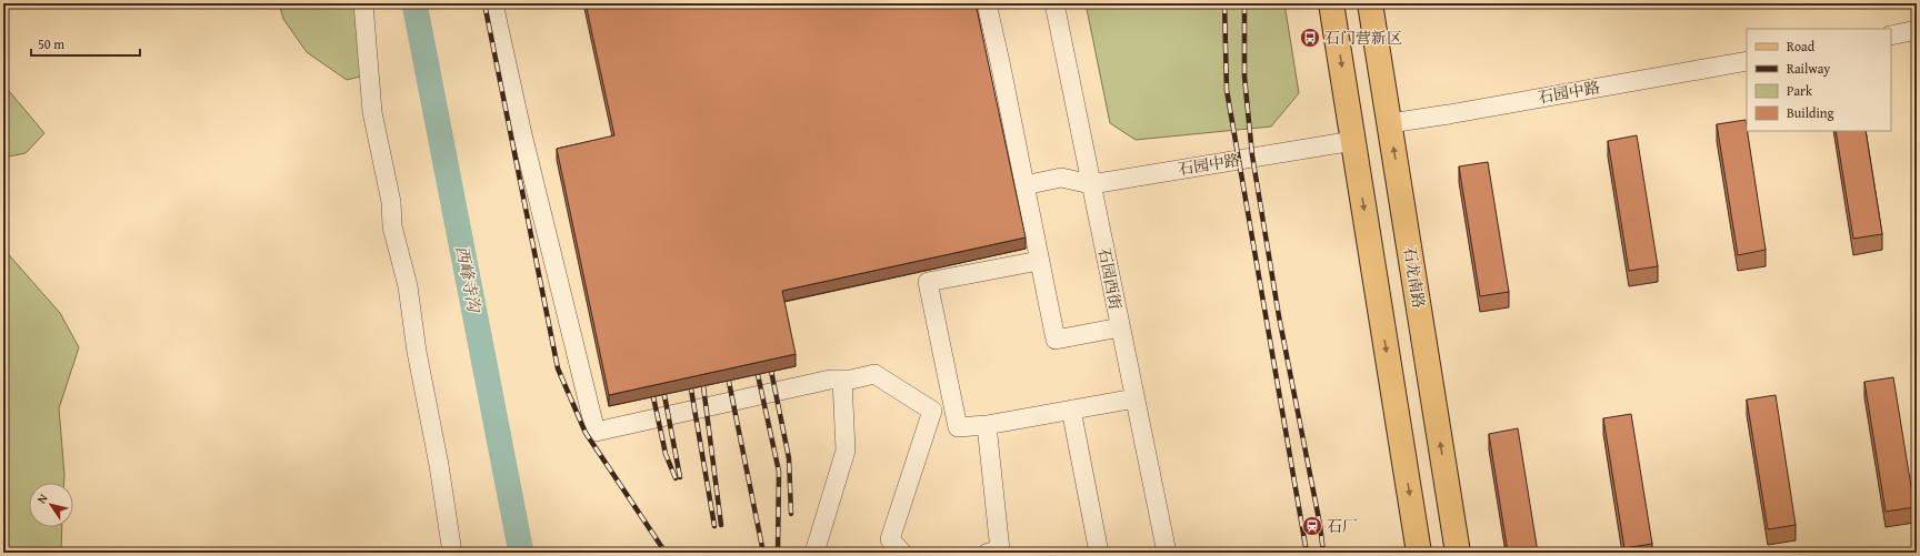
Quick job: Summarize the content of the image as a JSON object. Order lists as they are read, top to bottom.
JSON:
{
  "streets": {
    "main road": ["石龙南路"],
    "street": ["石园中路", "石园西街"]
  },
  "crossings": [
    ["石园中路", "石龙南路"],
    ["石园中路", "石园西街"]
  ],
  "water": ["西峰寺沟"],
  "places": {
    "bus stop": ["石门营新区"],
    "station": ["石厂"]
  },
  "legend": [
    "Road",
    "Railway",
    "Park",
    "Building"
  ],
  "scale_bar": "50 m",
  "north": "top left"
}
